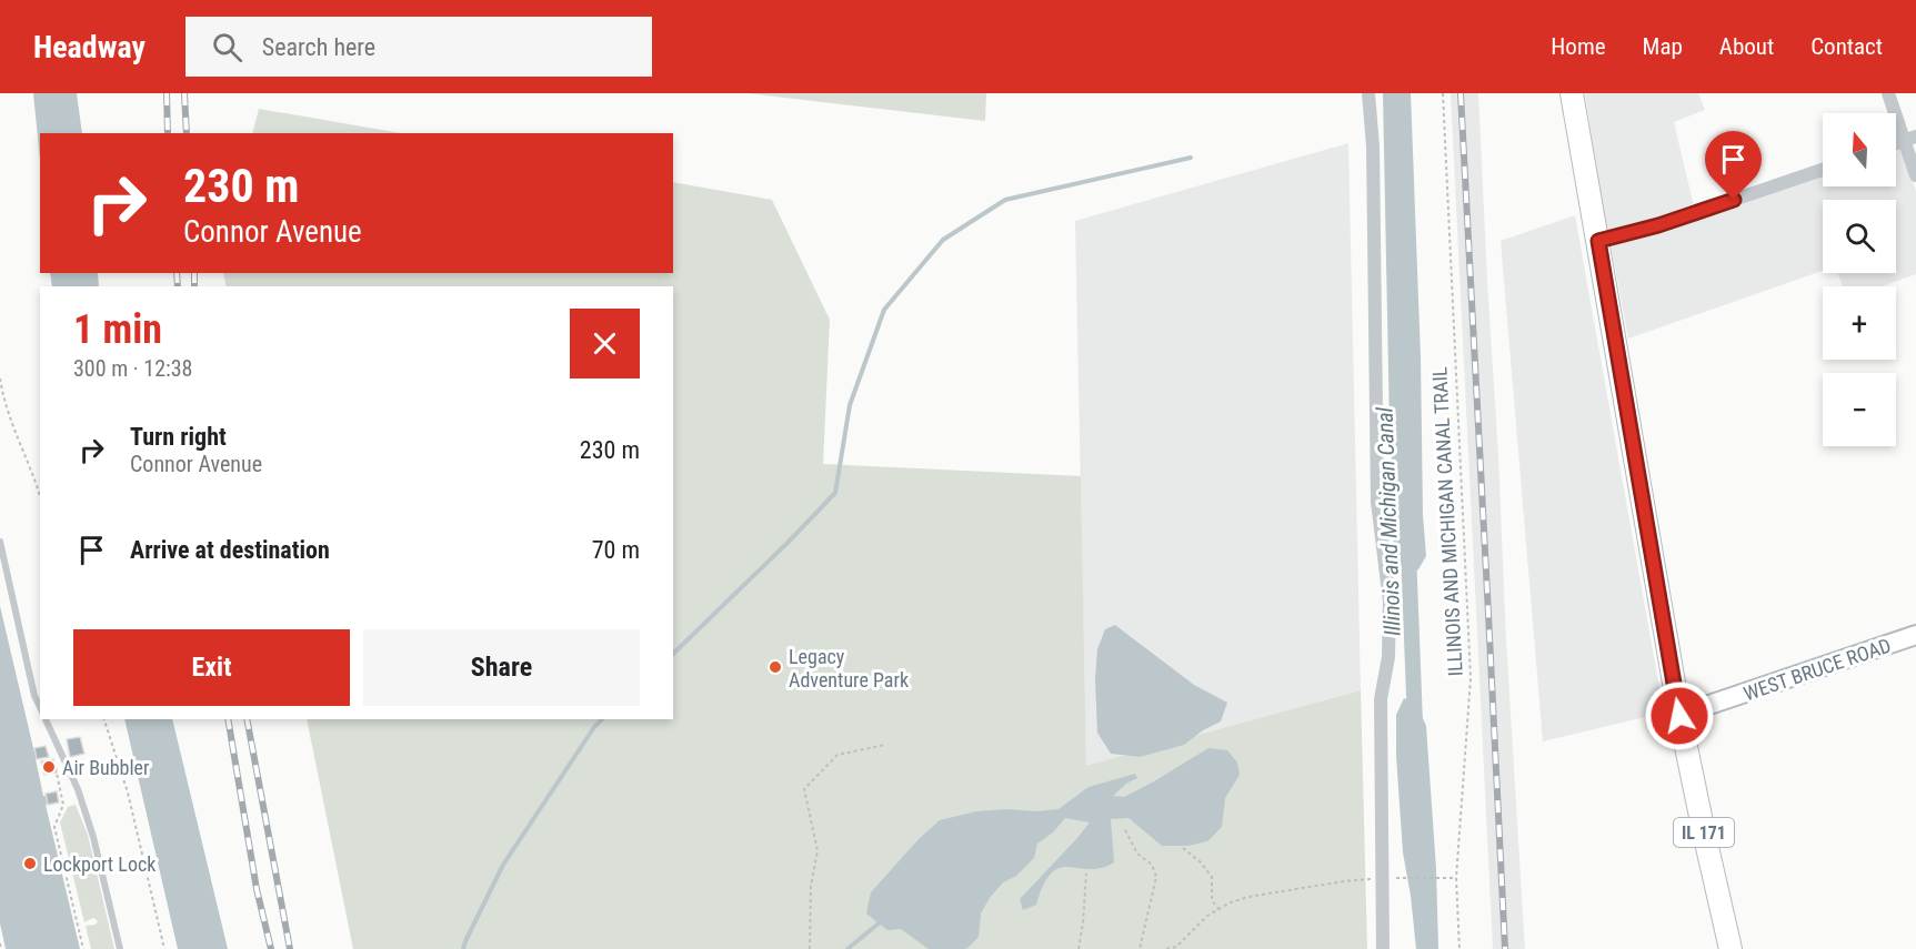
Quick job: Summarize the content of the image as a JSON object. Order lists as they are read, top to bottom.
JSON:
{
  "streets": {
    "main road": ["IL 171"],
    "street": ["WEST BRUCE ROAD"],
    "path": ["ILLINOIS AND MICHIGAN CANAL TRAIL"]
  },
  "crossings": [
    ["WEST BRUCE ROAD", "IL 171"]
  ],
  "water": ["Illinois and Michigan Canal"],
  "places": ["Legacy Adventure Park", "Air Bubbler", "Lockport Lock"],
  "north": "top",
  "page": {
    "header": "Headway",
    "search": "Search here",
    "nav": [
      "Home",
      "Map",
      "About",
      "Contact"
    ],
    "map_buttons": ["+", "−"],
    "turn": ["230 m", "Connor Avenue"],
    "heading": ["1 min", "300 m · 12:38"],
    "list": [
      {
        "name": "Turn right",
        "note": "Connor Avenue",
        "value": "230 m"
      },
      {
        "name": "Arrive at destination",
        "value": "70 m"
      }
    ],
    "buttons": ["Exit", "Share"]
  }
}
